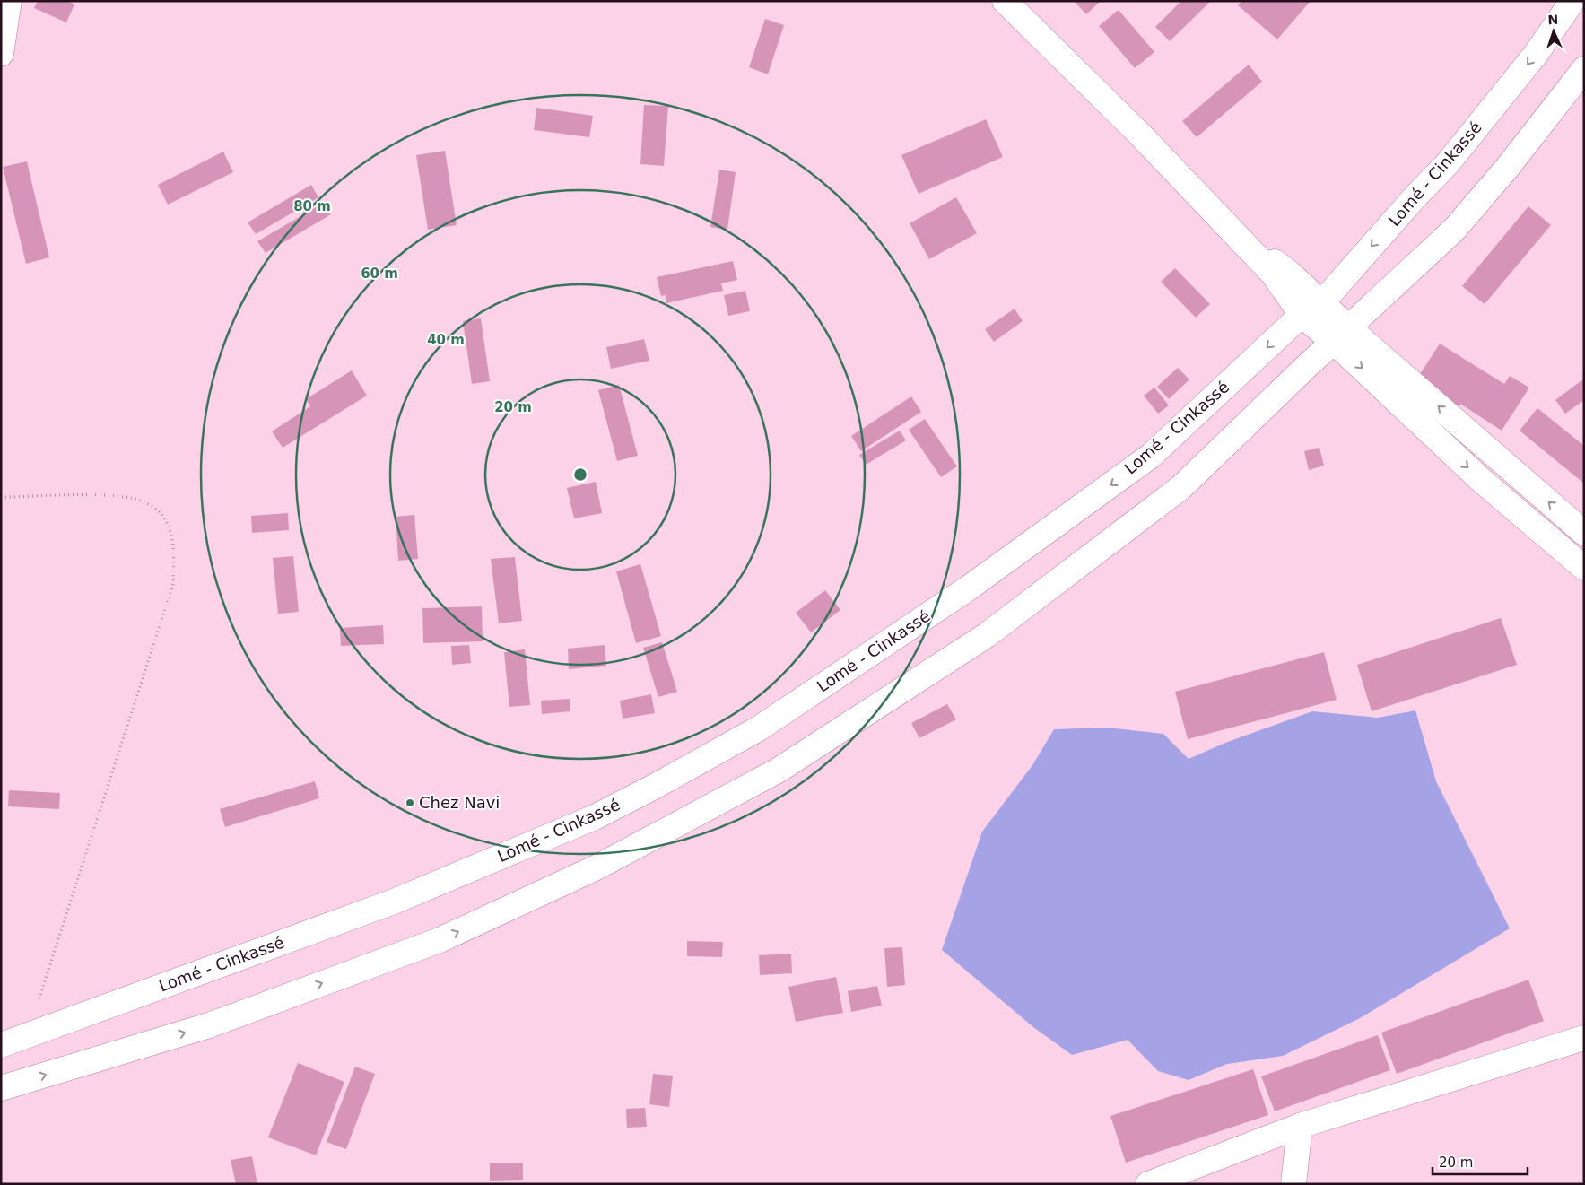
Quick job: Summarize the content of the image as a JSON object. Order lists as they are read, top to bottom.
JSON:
{
  "streets": {
    "main road": ["Lomé - Cinkassé"]
  },
  "places": ["Chez Navi"],
  "scale_bar": "20 m",
  "north": "top",
  "rings": [
    "80 m",
    "60 m",
    "40 m",
    "20 m"
  ]
}
